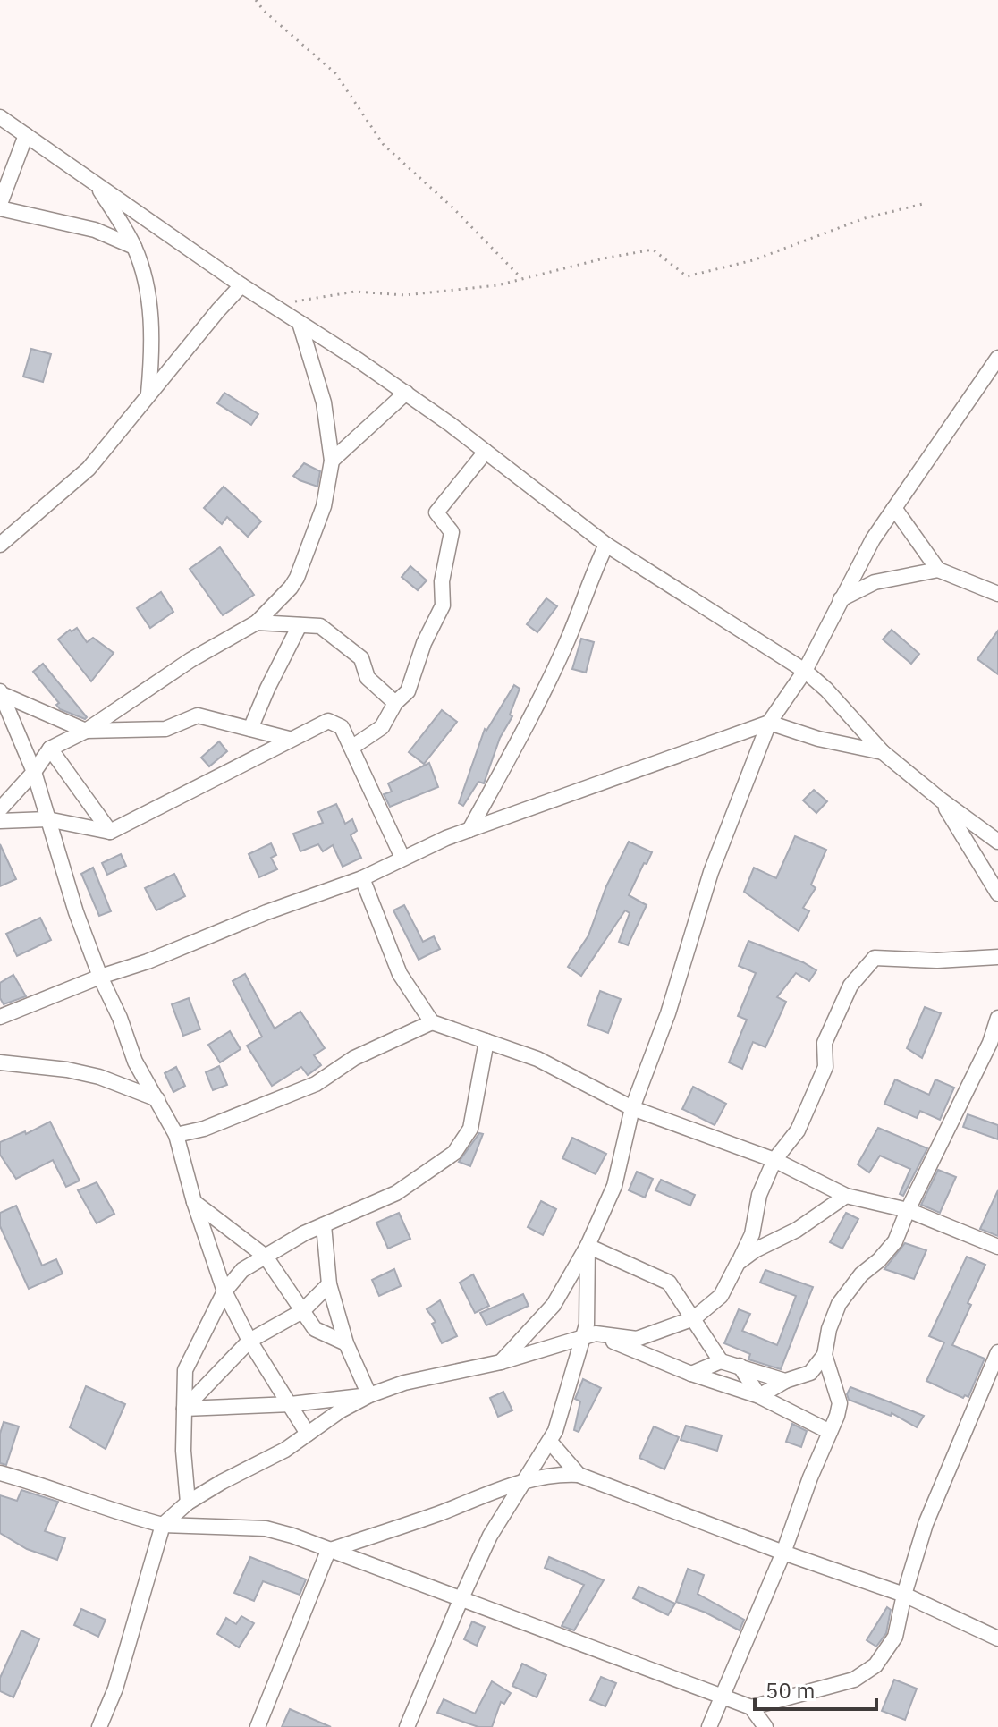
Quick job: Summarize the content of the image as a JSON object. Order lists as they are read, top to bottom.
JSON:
{
  "scale_bar": "50 m"
}
